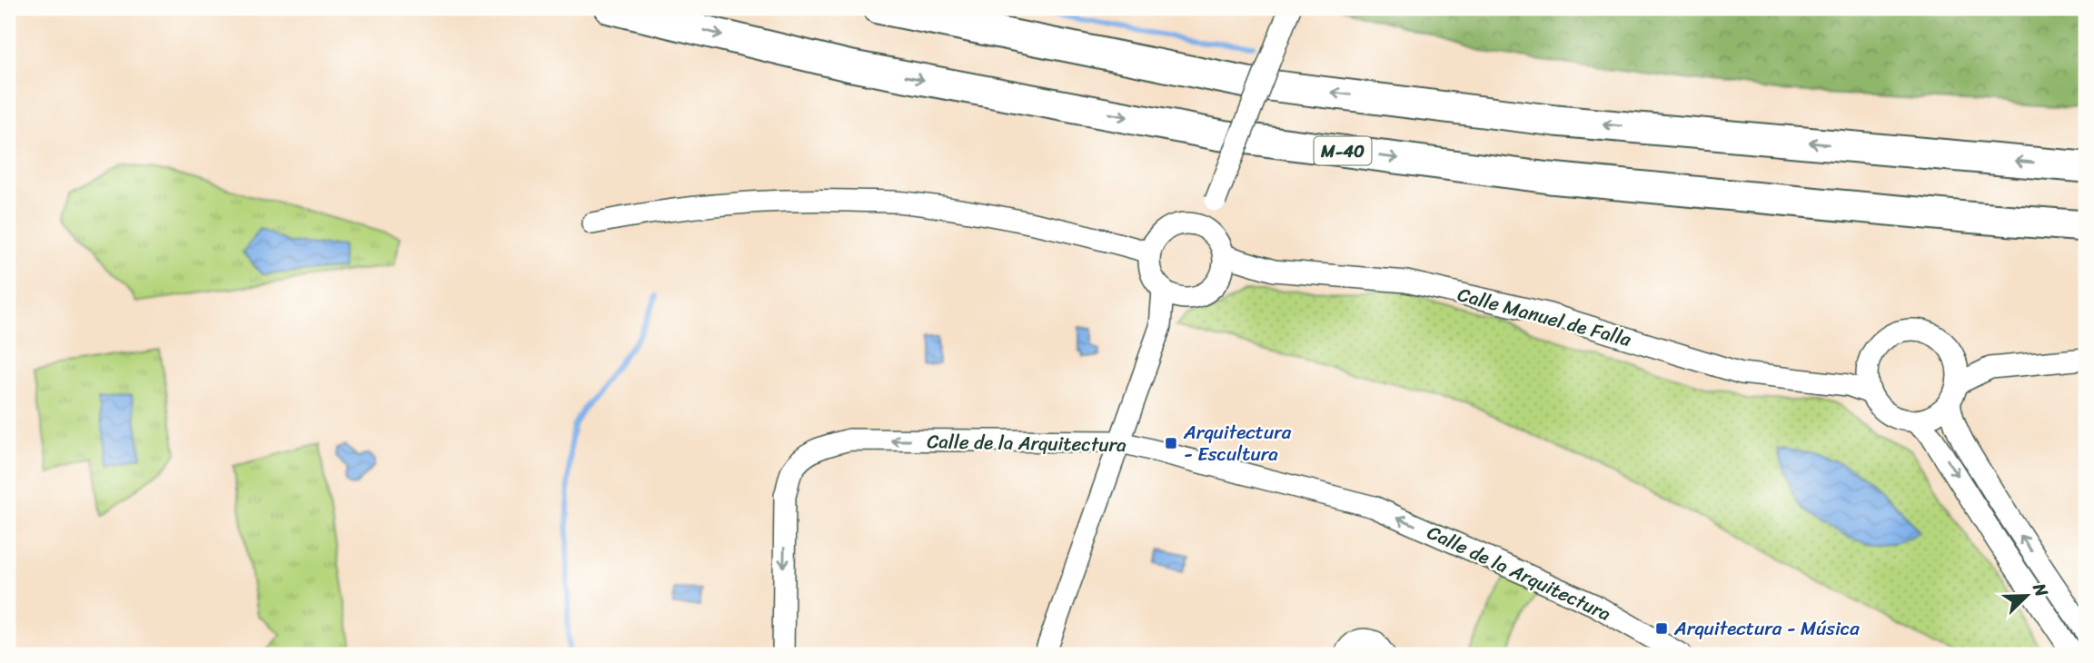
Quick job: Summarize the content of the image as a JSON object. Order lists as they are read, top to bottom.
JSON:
{
  "streets": {
    "highway": ["M-40"],
    "street": ["Calle Manuel de Falla", "Calle de la Arquitectura"]
  },
  "places": {
    "transit": ["Arquitectura - Escultura", "Arquitectura - Música"]
  },
  "north": "top right"
}
